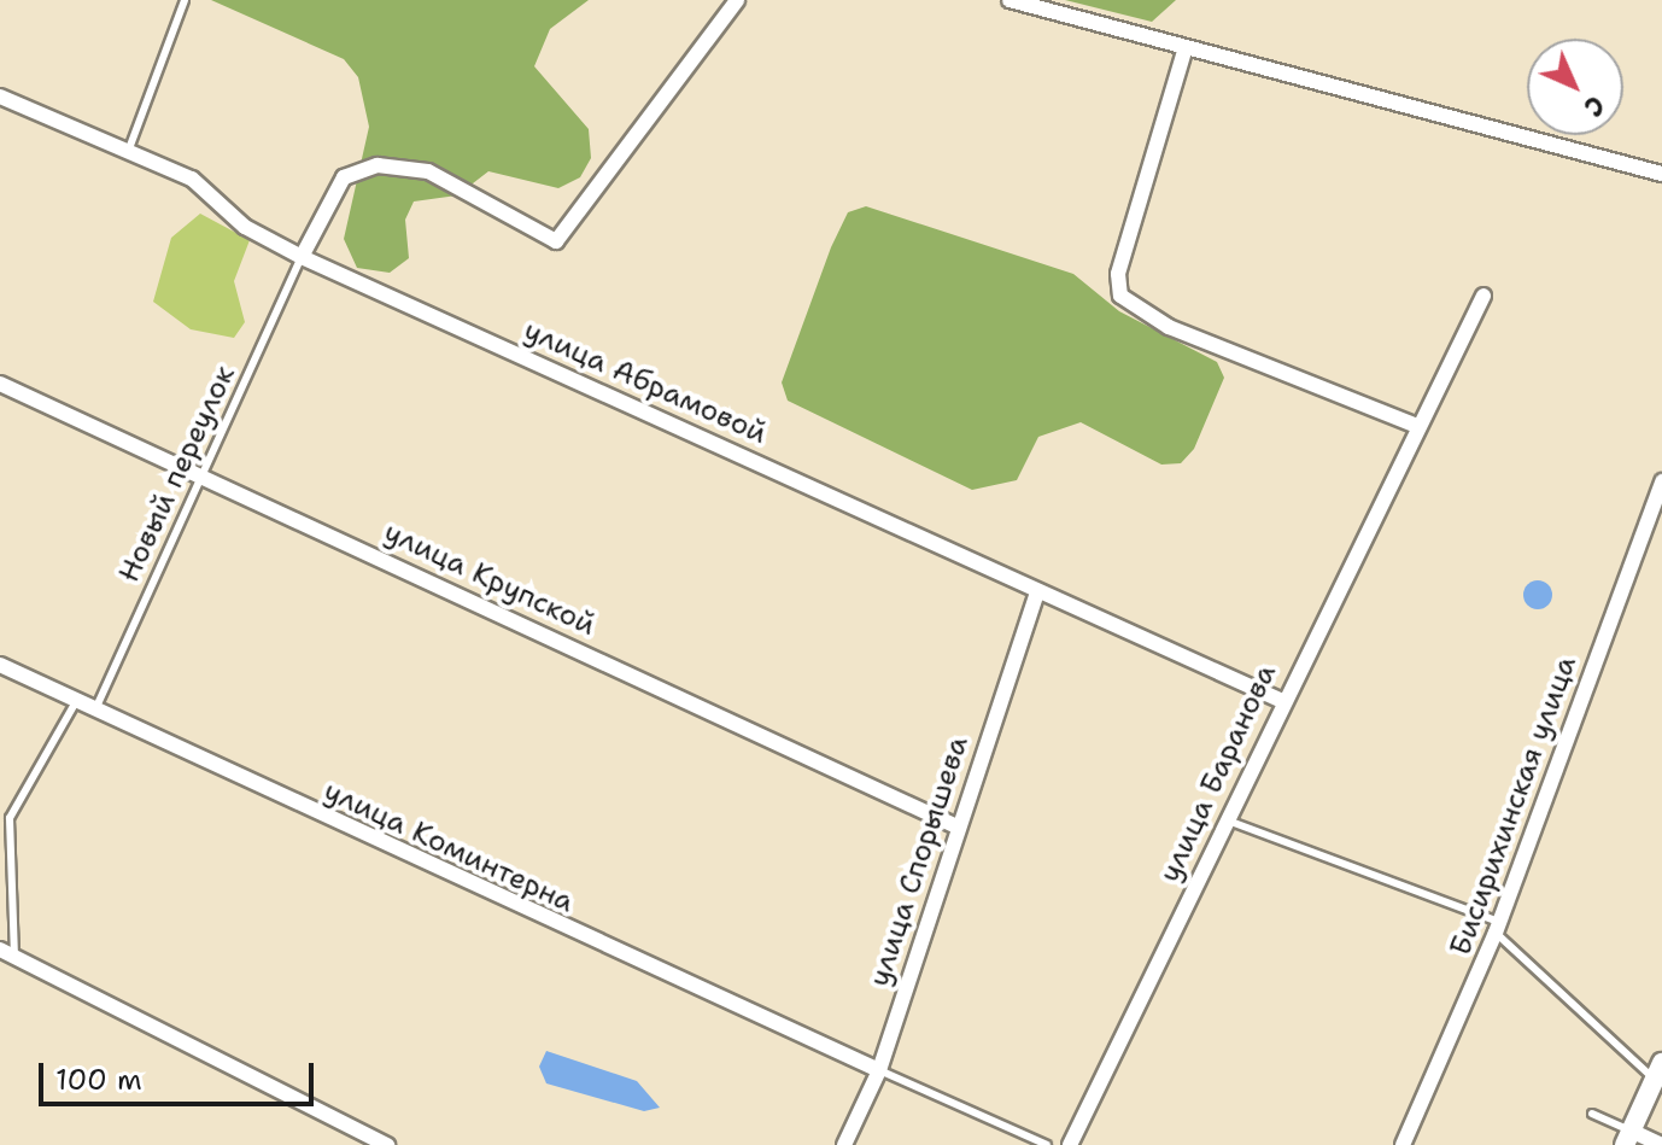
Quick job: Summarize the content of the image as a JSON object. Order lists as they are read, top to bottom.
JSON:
{
  "streets": {
    "street": [
      "улица Абрамовой",
      "улица Крупской",
      "улица Баранова",
      "Бисирихинская улица",
      "улица Коминтерна",
      "улица Спорышева"
    ],
    "lane": ["Новый переулок"]
  },
  "crossings": [
    ["улица Абрамовой", "Новый переулок"],
    ["улица Абрамовой", "улица Баранова"],
    ["улица Абрамовой", "улица Спорышева"],
    ["Новый переулок", "улица Крупской"],
    ["Новый переулок", "улица Коминтерна"],
    ["улица Крупской", "улица Спорышева"],
    ["улица Коминтерна", "улица Спорышева"]
  ],
  "scale_bar": "100 m",
  "north": "bottom right"
}
